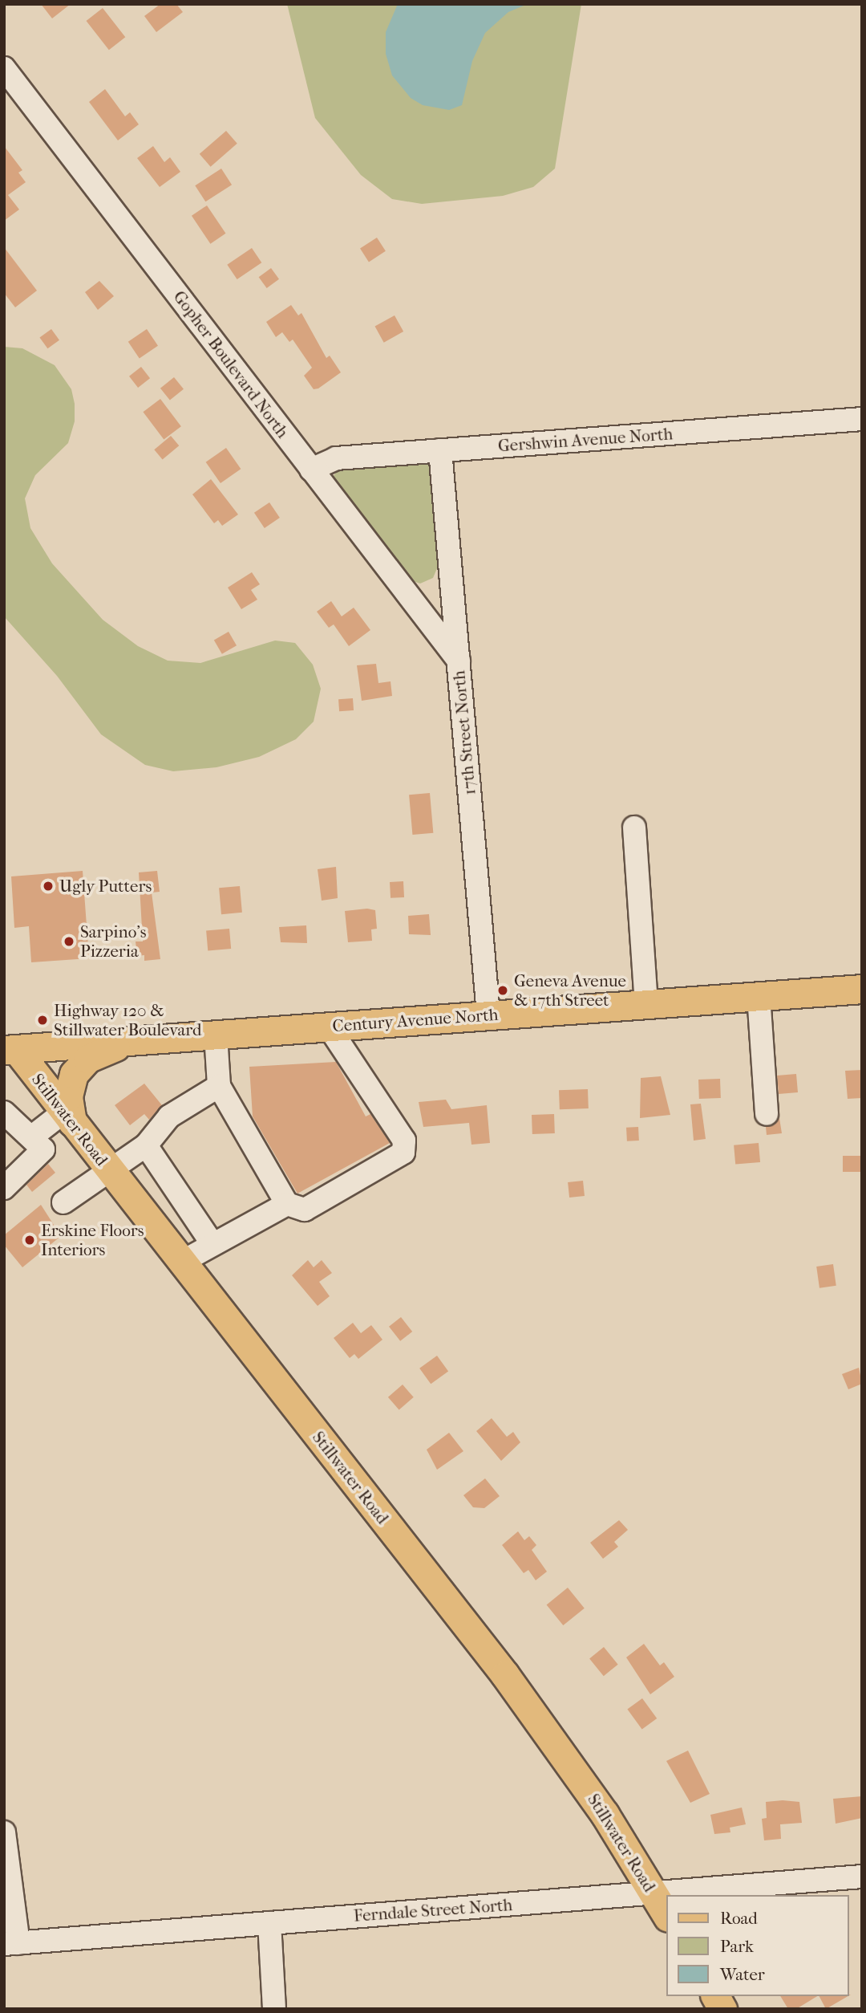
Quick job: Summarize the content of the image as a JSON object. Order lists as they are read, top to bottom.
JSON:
{
  "streets": {
    "main road": ["Century Avenue North", "Stillwater Road"],
    "street": [
      "Gopher Boulevard North",
      "Gershwin Avenue North",
      "17th Street North",
      "Ferndale Street North"
    ]
  },
  "crossings": [
    ["Gopher Boulevard North", "Gershwin Avenue North"],
    ["Gopher Boulevard North", "17th Street North"],
    ["Gershwin Avenue North", "17th Street North"],
    ["17th Street North", "Century Avenue North"],
    ["Century Avenue North", "Stillwater Road"],
    ["Stillwater Road", "Ferndale Street North"]
  ],
  "places": [
    "Ugly Putters",
    "Sarpino's Pizzeria",
    "Geneva Avenue & 17th Street",
    "Highway 120 & Stillwater Boulevard",
    "Erskine Floors Interiors"
  ],
  "legend": ["Road", "Park", "Water"]
}
